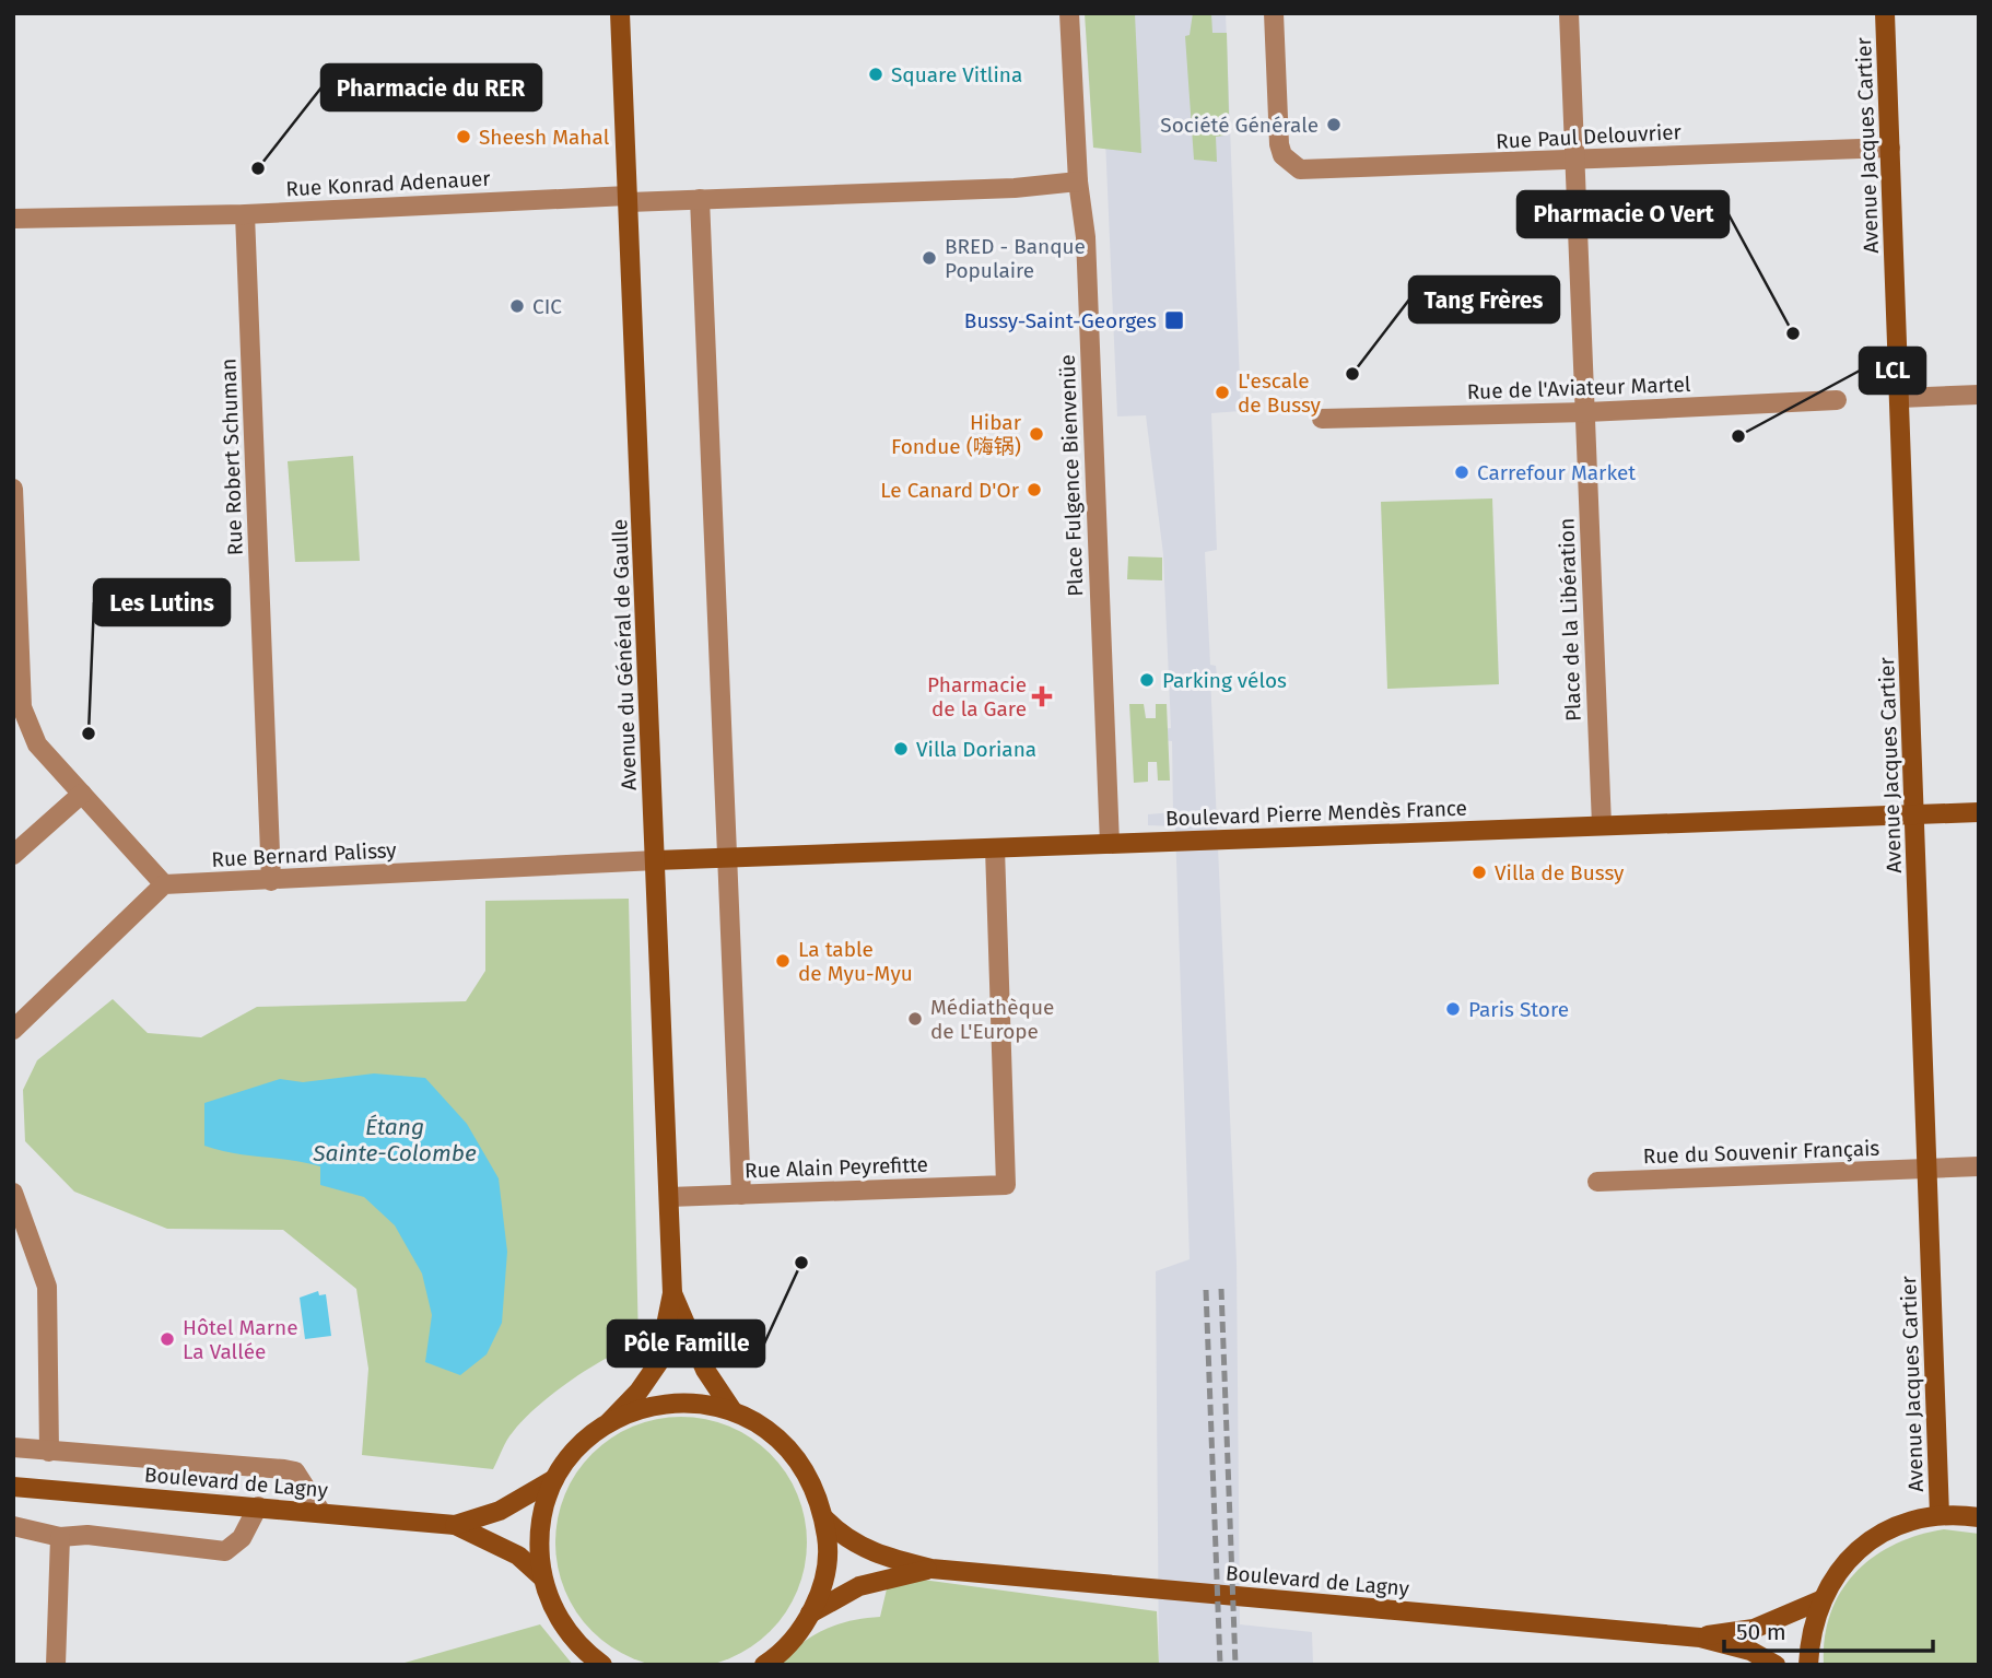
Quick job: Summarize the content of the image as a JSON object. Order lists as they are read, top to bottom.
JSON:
{
  "streets": {
    "main road": [
      "Avenue Jacques Cartier",
      "Avenue du Général de Gaulle",
      "Boulevard Pierre Mendès France",
      "Boulevard de Lagny"
    ],
    "street": [
      "Rue Paul Delouvrier",
      "Rue Konrad Adenauer",
      "Rue de l'Aviateur Martel",
      "Rue Robert Schuman",
      "Place Fulgence Bienvenüe",
      "Place de la Libération",
      "Rue Bernard Palissy",
      "Rue du Souvenir Français",
      "Rue Alain Peyrefitte"
    ]
  },
  "crossings": [
    ["Rue Paul Delouvrier", "Avenue Jacques Cartier"],
    ["Rue Paul Delouvrier", "Place de la Libération"],
    ["Avenue Jacques Cartier", "Boulevard Pierre Mendès France"],
    ["Avenue Jacques Cartier", "Rue du Souvenir Français"],
    ["Rue Konrad Adenauer", "Rue Robert Schuman"],
    ["Rue Konrad Adenauer", "Place Fulgence Bienvenüe"],
    ["Rue Konrad Adenauer", "Avenue du Général de Gaulle"],
    ["Rue de l'Aviateur Martel", "Place de la Libération"],
    ["Rue Robert Schuman", "Rue Bernard Palissy"],
    ["Place Fulgence Bienvenüe", "Boulevard Pierre Mendès France"],
    ["Place de la Libération", "Boulevard Pierre Mendès France"],
    ["Avenue du Général de Gaulle", "Boulevard Pierre Mendès France"],
    ["Avenue du Général de Gaulle", "Rue Bernard Palissy"],
    ["Avenue du Général de Gaulle", "Rue Alain Peyrefitte"],
    ["Boulevard Pierre Mendès France", "Rue Bernard Palissy"],
    ["Boulevard Pierre Mendès France", "Rue Alain Peyrefitte"]
  ],
  "water": ["Étang Sainte-Colombe"],
  "places": {
    "other": [
      "Square Vitlina",
      "Société Générale",
      "Sheesh Mahal",
      "Pharmacie du RER",
      "BRED - Banque Populaire",
      "CIC",
      "Pharmacie O Vert",
      "Tang Frères",
      "L'escale de Bussy",
      "Hibar Fondue (嗨锅)",
      "LCL",
      "Carrefour Market",
      "Le Canard D'Or",
      "Parking vélos",
      "Les Lutins",
      "Villa Doriana",
      "Villa de Bussy",
      "La table de Myu-Myu",
      "Paris Store",
      "Médiathèque de L'Europe",
      "Pôle Famille",
      "Hôtel Marne La Vallée"
    ],
    "transit": ["Bussy-Saint-Georges"],
    "health": ["Pharmacie de la Gare"]
  },
  "scale_bar": "50 m"
}
